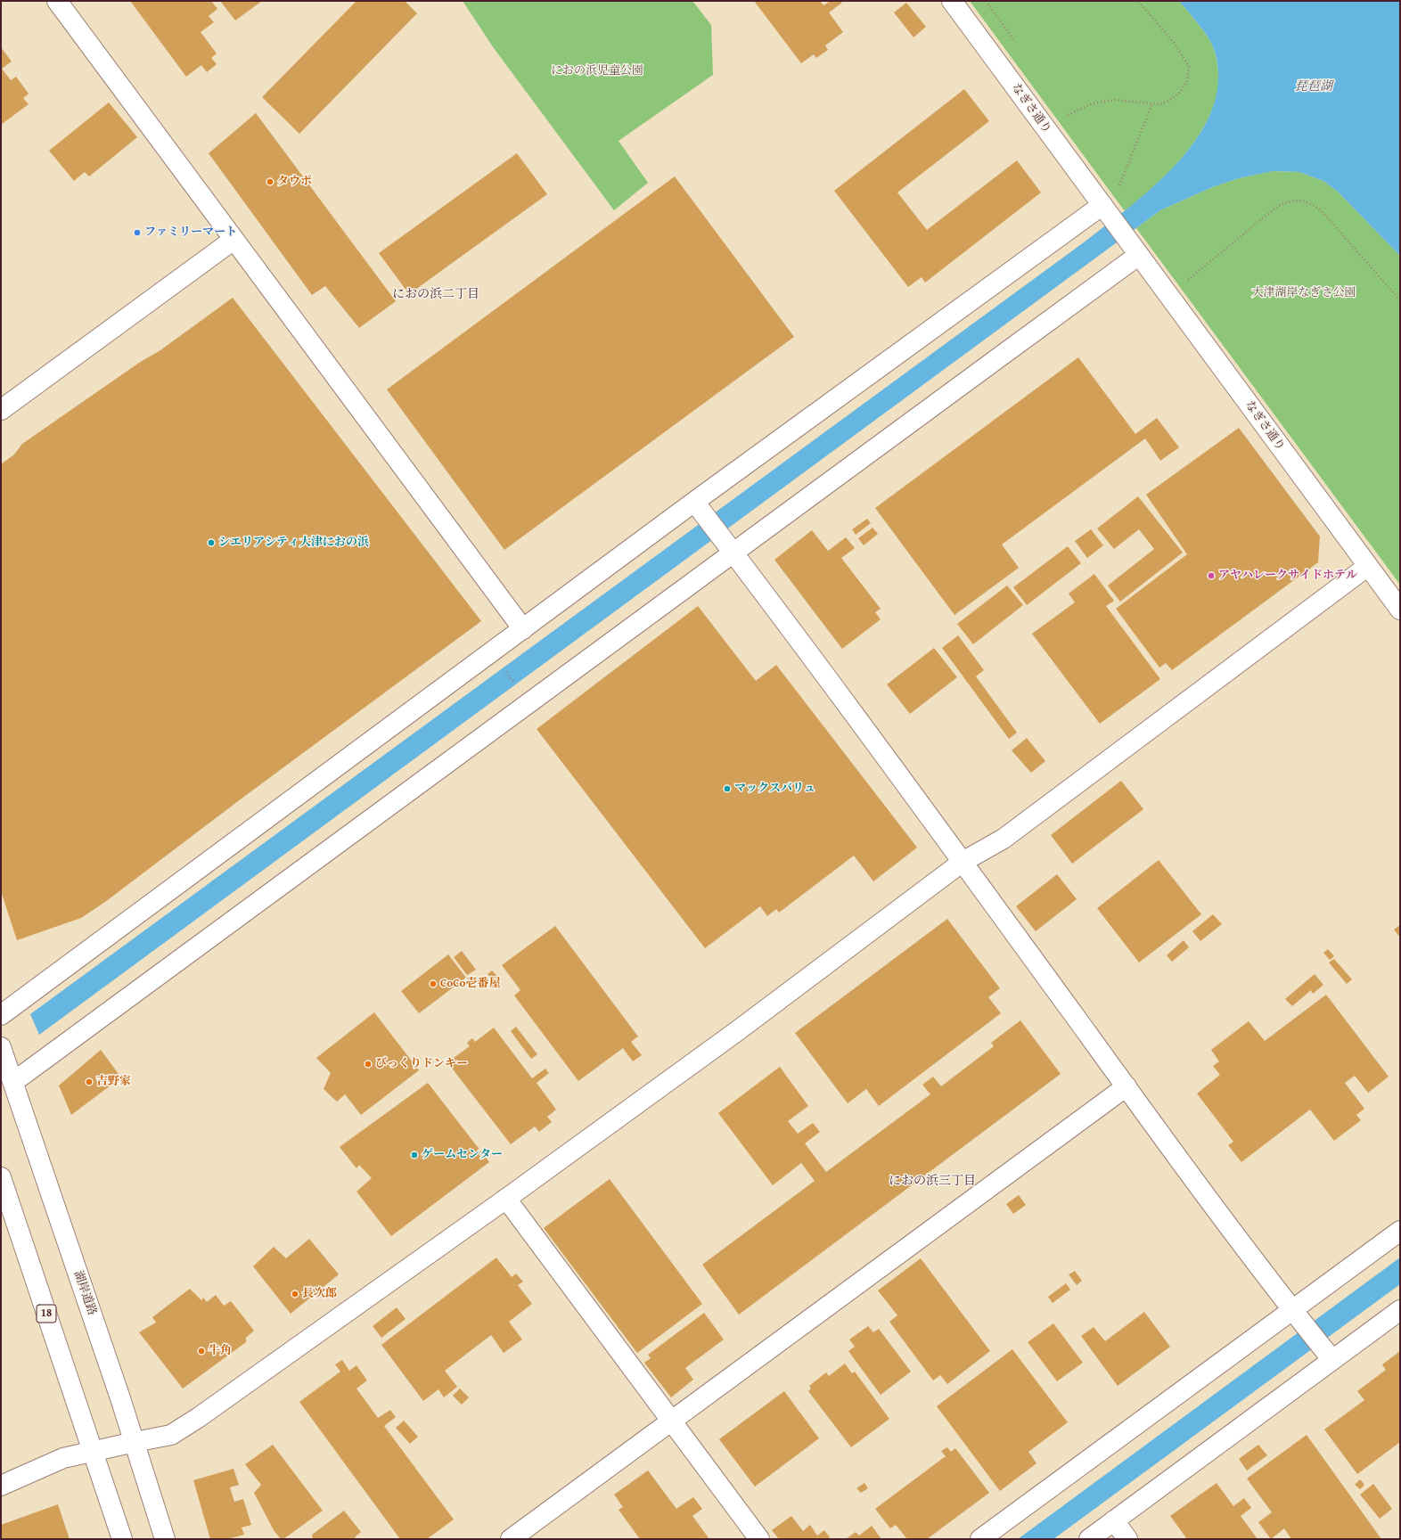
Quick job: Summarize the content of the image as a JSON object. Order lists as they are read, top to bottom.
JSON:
{
  "streets": {
    "street": ["なぎさ通り", "湖岸道路", "18"]
  },
  "districts": ["におの浜二丁目", "におの浜三丁目"],
  "water": ["琵琶湖"],
  "parks": ["におの浜児童公園", "大津湖岸なぎさ公園"],
  "places": [
    "タウポ",
    "ファミリーマート",
    "シエリアシティ大津におの浜",
    "アヤハレークサイドホテル",
    "マックスバリュ",
    "CoCo壱番屋",
    "びっくりドンキー",
    "吉野家",
    "ゲームセンター",
    "長次郎",
    "牛角"
  ]
}
